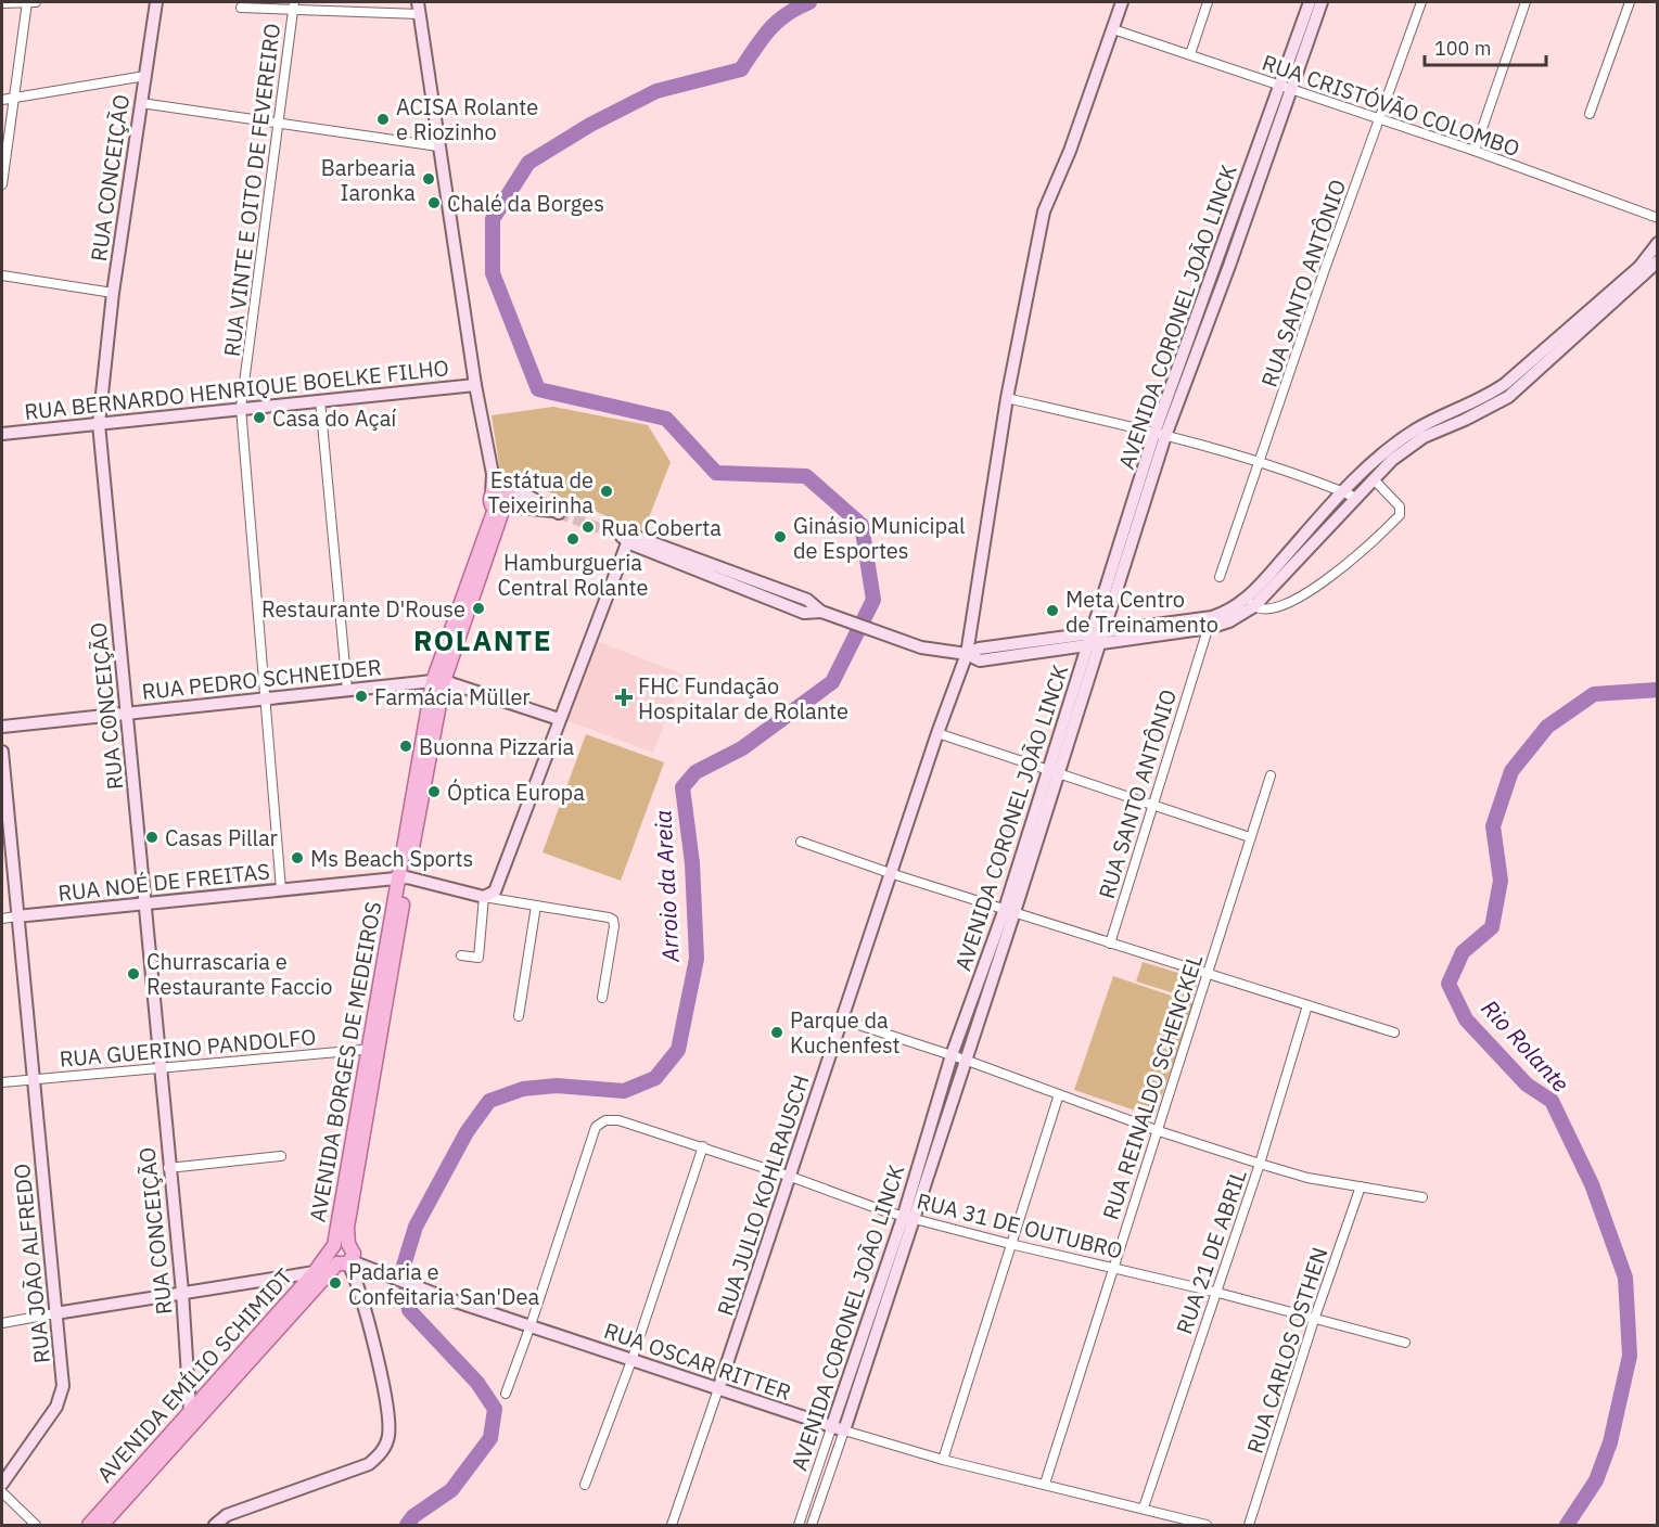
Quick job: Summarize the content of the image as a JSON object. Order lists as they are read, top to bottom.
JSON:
{
  "streets": {
    "main road": [
      "RUA CONCEIÇÃO",
      "AVENIDA CORONEL JOÃO LINCK",
      "RUA BERNARDO HENRIQUE BOELKE FILHO",
      "RUA PEDRO SCHNEIDER",
      "RUA NOÉ DE FREITAS",
      "AVENIDA BORGES DE MEDEIROS",
      "RUA JULIO KOHLRAUSCH",
      "RUA JOÃO ALFREDO",
      "RUA OSCAR RITTER",
      "AVENIDA EMÍLIO SCHIMIDT"
    ],
    "street": [
      "RUA CRISTÓVÃO COLOMBO",
      "RUA VINTE E OITO DE FEVEREIRO",
      "RUA SANTO ANTÔNIO",
      "RUA GUERINO PANDOLFO",
      "RUA REINALDO SCHENCKEL",
      "RUA 31 DE OUTUBRO",
      "RUA 21 DE ABRIL",
      "RUA CARLOS OSTHEN"
    ]
  },
  "crossings": [
    ["RUA CRISTÓVÃO COLOMBO", "RUA SANTO ANTÔNIO"],
    ["RUA CRISTÓVÃO COLOMBO", "AVENIDA CORONEL JOÃO LINCK"],
    ["RUA CRISTÓVÃO COLOMBO", "RUA JULIO KOHLRAUSCH"],
    ["RUA CONCEIÇÃO", "RUA BERNARDO HENRIQUE BOELKE FILHO"],
    ["RUA CONCEIÇÃO", "RUA PEDRO SCHNEIDER"],
    ["RUA CONCEIÇÃO", "RUA NOÉ DE FREITAS"],
    ["RUA CONCEIÇÃO", "RUA GUERINO PANDOLFO"],
    ["RUA CONCEIÇÃO", "AVENIDA EMÍLIO SCHIMIDT"],
    ["RUA VINTE E OITO DE FEVEREIRO", "RUA BERNARDO HENRIQUE BOELKE FILHO"],
    ["RUA VINTE E OITO DE FEVEREIRO", "RUA PEDRO SCHNEIDER"],
    ["RUA VINTE E OITO DE FEVEREIRO", "RUA NOÉ DE FREITAS"],
    ["AVENIDA CORONEL JOÃO LINCK", "RUA 31 DE OUTUBRO"],
    ["AVENIDA CORONEL JOÃO LINCK", "RUA OSCAR RITTER"],
    ["RUA PEDRO SCHNEIDER", "AVENIDA BORGES DE MEDEIROS"],
    ["RUA NOÉ DE FREITAS", "AVENIDA BORGES DE MEDEIROS"],
    ["RUA NOÉ DE FREITAS", "RUA JOÃO ALFREDO"],
    ["RUA GUERINO PANDOLFO", "AVENIDA BORGES DE MEDEIROS"],
    ["RUA GUERINO PANDOLFO", "RUA JOÃO ALFREDO"],
    ["AVENIDA BORGES DE MEDEIROS", "RUA OSCAR RITTER"],
    ["AVENIDA BORGES DE MEDEIROS", "AVENIDA EMÍLIO SCHIMIDT"],
    ["RUA REINALDO SCHENCKEL", "RUA 31 DE OUTUBRO"],
    ["RUA REINALDO SCHENCKEL", "RUA OSCAR RITTER"],
    ["RUA JULIO KOHLRAUSCH", "RUA 31 DE OUTUBRO"],
    ["RUA JULIO KOHLRAUSCH", "RUA OSCAR RITTER"],
    ["RUA 31 DE OUTUBRO", "RUA 21 DE ABRIL"],
    ["RUA 31 DE OUTUBRO", "RUA CARLOS OSTHEN"],
    ["RUA 31 DE OUTUBRO", "RUA OSCAR RITTER"],
    ["RUA 21 DE ABRIL", "RUA OSCAR RITTER"],
    ["RUA OSCAR RITTER", "AVENIDA EMÍLIO SCHIMIDT"]
  ],
  "districts": ["ROLANTE"],
  "water": ["Arroio da Areia", "Rio Rolante"],
  "places": {
    "other": [
      "ACISA Rolante e Riozinho",
      "Barbearia Iaronka",
      "Chalé da Borges",
      "Casa do Açaí",
      "Estátua de Teixeirinha",
      "Rua Coberta",
      "Ginásio Municipal de Esportes",
      "Hamburgueria Central Rolante",
      "Restaurante D'Rouse",
      "Meta Centro de Treinamento",
      "Farmácia Müller",
      "Buonna Pizzaria",
      "Óptica Europa",
      "Casas Pillar",
      "Ms Beach Sports",
      "Churrascaria e Restaurante Faccio",
      "Parque da Kuchenfest",
      "Padaria e Confeitaria San'Dea"
    ],
    "health": ["FHC Fundação Hospitalar de Rolante"]
  },
  "scale_bar": "100 m"
}
